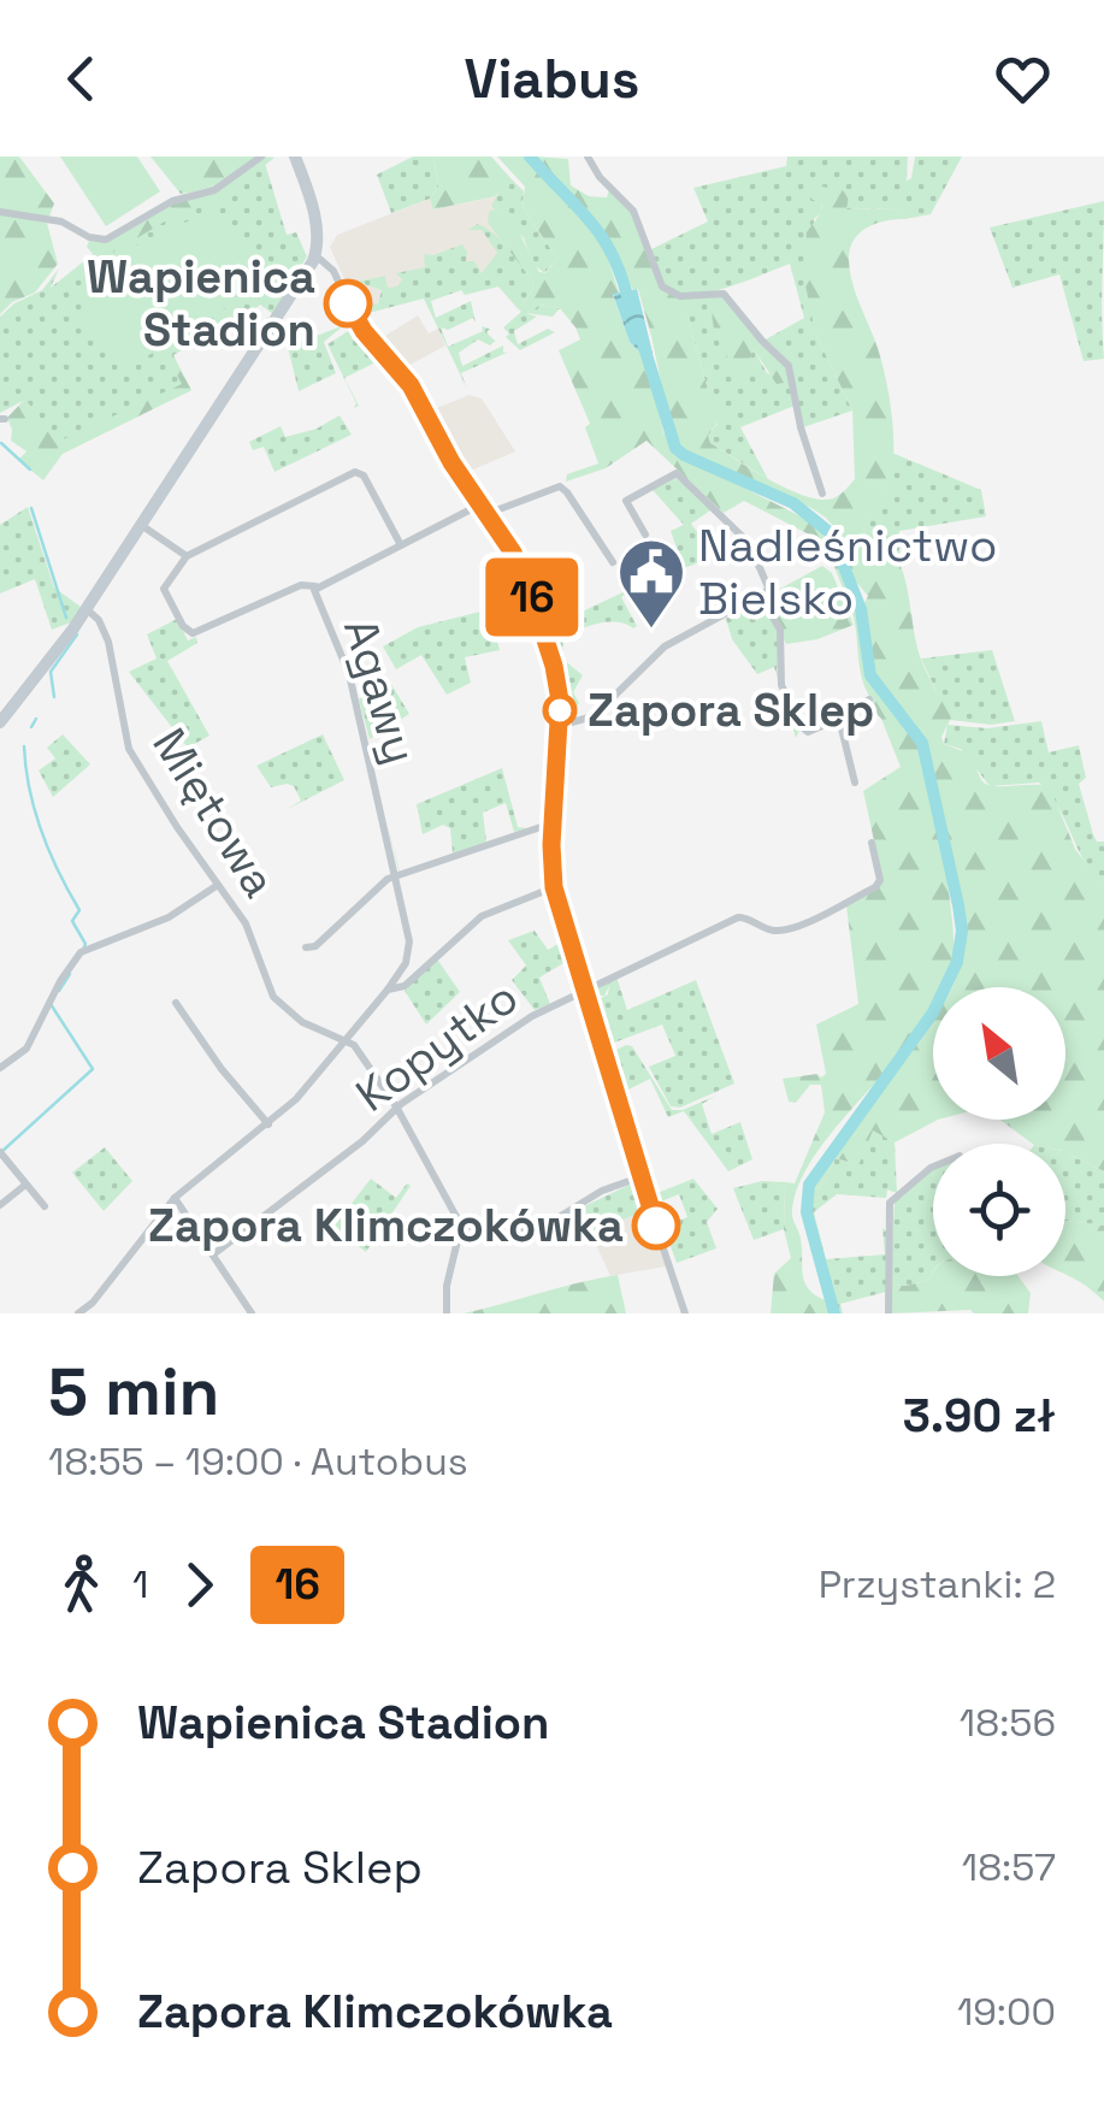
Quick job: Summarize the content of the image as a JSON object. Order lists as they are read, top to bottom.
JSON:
{
  "streets": {
    "street": ["Agawy", "Miętowa", "Kopytko"]
  },
  "places": {
    "other": ["Wapienica Stadion", "Zapora Sklep", "Zapora Klimczokówka"],
    "public building": ["Nadleśnictwo Bielsko"]
  },
  "lines": ["bus line 16"],
  "north": "top left",
  "page": {
    "header": "Viabus",
    "on_map": "16",
    "heading": ["5 min", "18:55 – 19:00 · Autobus", "3.90 zł"],
    "legs": ["1", "16", "Przystanki: 2"],
    "list": [
      {
        "name": "Wapienica Stadion",
        "value": "18:56"
      },
      {
        "name": "Zapora Sklep",
        "value": "18:57"
      },
      {
        "name": "Zapora Klimczokówka",
        "value": "19:00"
      }
    ]
  }
}
